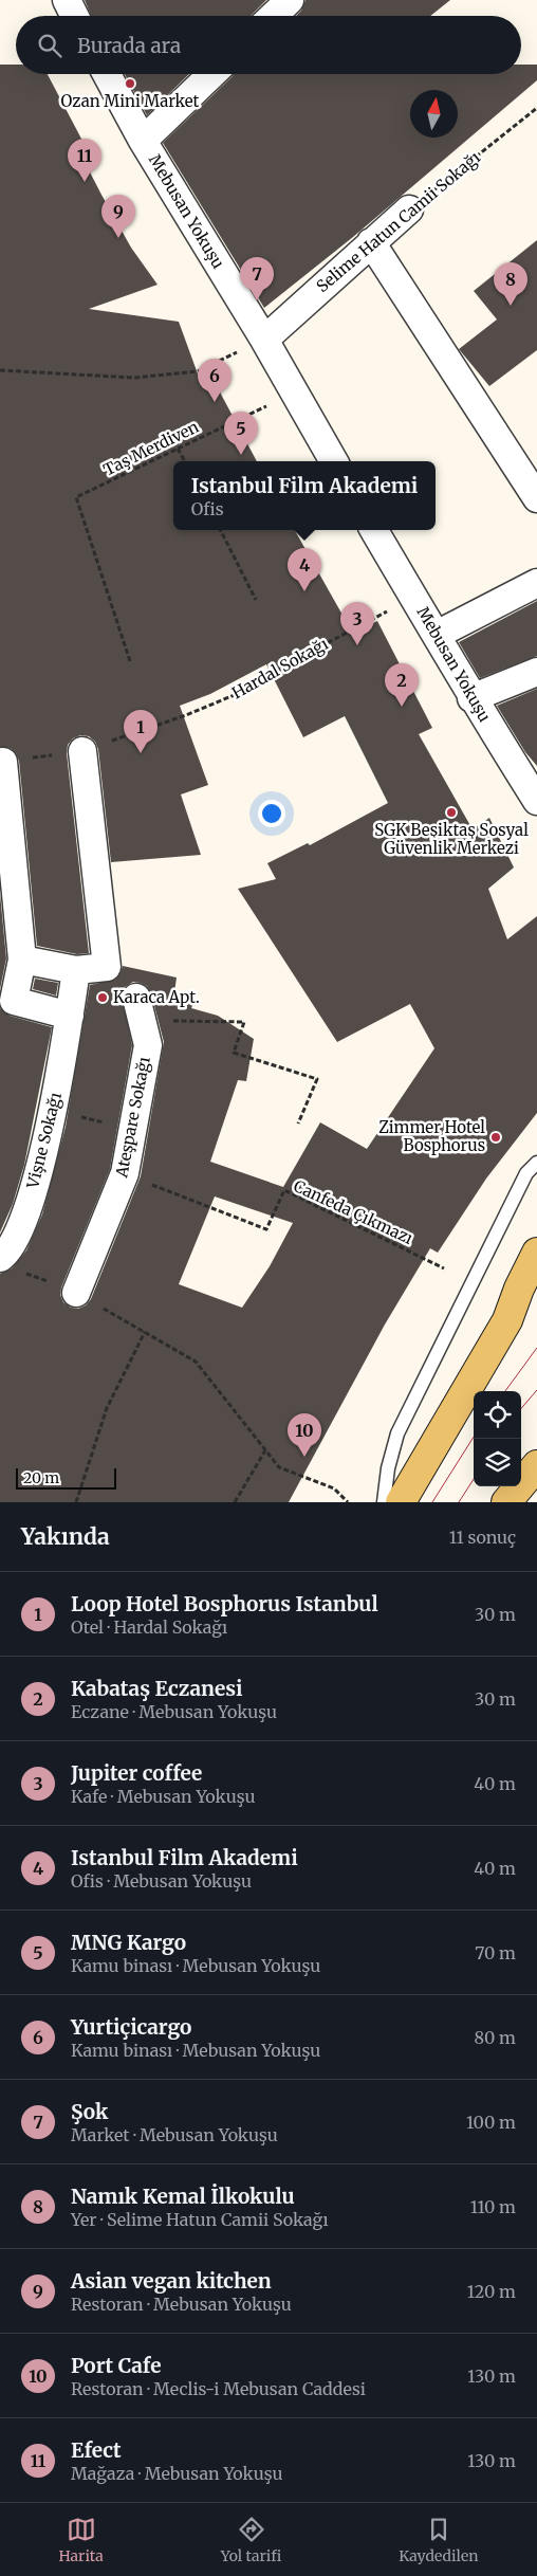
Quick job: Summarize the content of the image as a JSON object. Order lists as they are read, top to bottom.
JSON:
{
  "streets": {
    "street": [
      "Mebusan Yokuşu",
      "Selime Hatun Camii Sokağı",
      "Ateşpare Sokağı",
      "Vişne Sokağı"
    ],
    "path": ["Taş Merdiven", "Hardal Sokağı", "Canfeda Çıkmazı"]
  },
  "crossings": [
    ["Mebusan Yokuşu", "Selime Hatun Camii Sokağı"],
    ["Mebusan Yokuşu", "Taş Merdiven"],
    ["Mebusan Yokuşu", "Hardal Sokağı"],
    ["Ateşpare Sokağı", "Canfeda Çıkmazı"]
  ],
  "places": [
    "Ozan Mini Market",
    "SGK Beşiktaş Sosyal Güvenlik Merkezi",
    "Karaca Apt.",
    "Zimmer Hotel Bosphorus"
  ],
  "scale_bar": "20 m",
  "north": "top",
  "page": {
    "search": "Burada ara",
    "pins": [
      "11",
      "9",
      "7",
      "8",
      "6",
      "5",
      "4",
      "3",
      "2",
      "1",
      "10"
    ],
    "popup": ["Istanbul Film Akademi", "Ofis"],
    "scale": "20 m",
    "heading": ["Yakında", "11 sonuç"],
    "list": [
      {
        "mark": "1",
        "name": "Loop Hotel Bosphorus Istanbul",
        "note": "Otel · Hardal Sokağı",
        "value": "30 m"
      },
      {
        "mark": "2",
        "name": "Kabataş Eczanesi",
        "note": "Eczane · Mebusan Yokuşu",
        "value": "30 m"
      },
      {
        "mark": "3",
        "name": "Jupiter coffee",
        "note": "Kafe · Mebusan Yokuşu",
        "value": "40 m"
      },
      {
        "mark": "4",
        "name": "Istanbul Film Akademi",
        "note": "Ofis · Mebusan Yokuşu",
        "value": "40 m"
      },
      {
        "mark": "5",
        "name": "MNG Kargo",
        "note": "Kamu binası · Mebusan Yokuşu",
        "value": "70 m"
      },
      {
        "mark": "6",
        "name": "Yurtiçicargo",
        "note": "Kamu binası · Mebusan Yokuşu",
        "value": "80 m"
      },
      {
        "mark": "7",
        "name": "Şok",
        "note": "Market · Mebusan Yokuşu",
        "value": "100 m"
      },
      {
        "mark": "8",
        "name": "Namık Kemal İlkokulu",
        "note": "Yer · Selime Hatun Camii Sokağı",
        "value": "110 m"
      },
      {
        "mark": "9",
        "name": "Asian vegan kitchen",
        "note": "Restoran · Mebusan Yokuşu",
        "value": "120 m"
      },
      {
        "mark": "10",
        "name": "Port Cafe",
        "note": "Restoran · Meclis-i Mebusan Caddesi",
        "value": "130 m"
      },
      {
        "mark": "11",
        "name": "Efect",
        "note": "Mağaza · Mebusan Yokuşu",
        "value": "130 m"
      }
    ],
    "nav": ["Harita", "Yol tarifi", "Kaydedilen"]
  }
}
